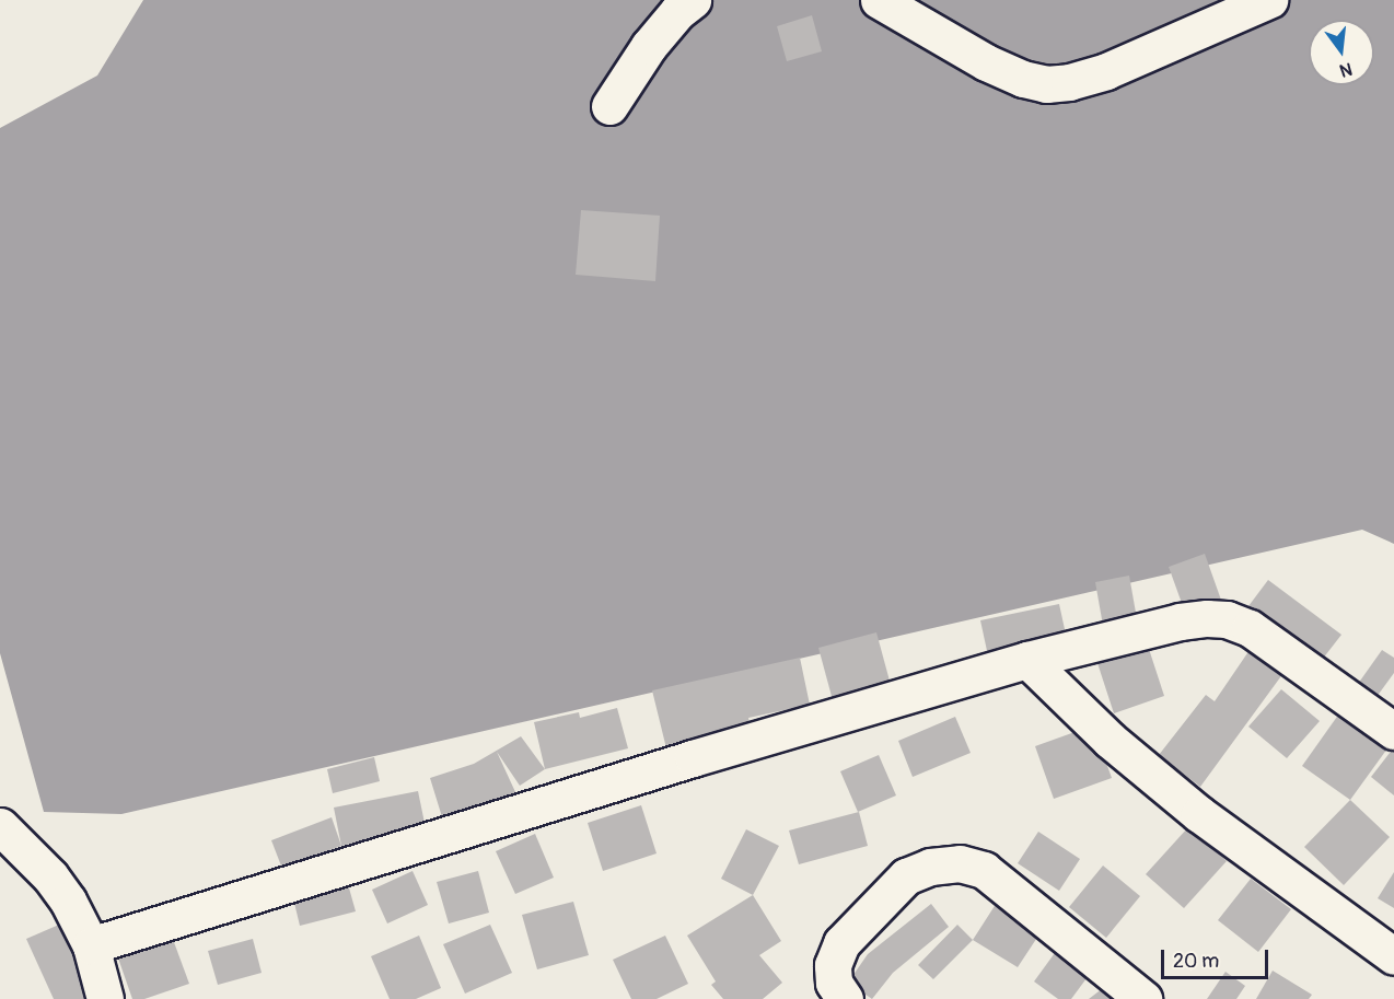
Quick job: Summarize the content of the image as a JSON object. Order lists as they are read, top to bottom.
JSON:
{
  "scale_bar": "20 m",
  "north": "bottom"
}
